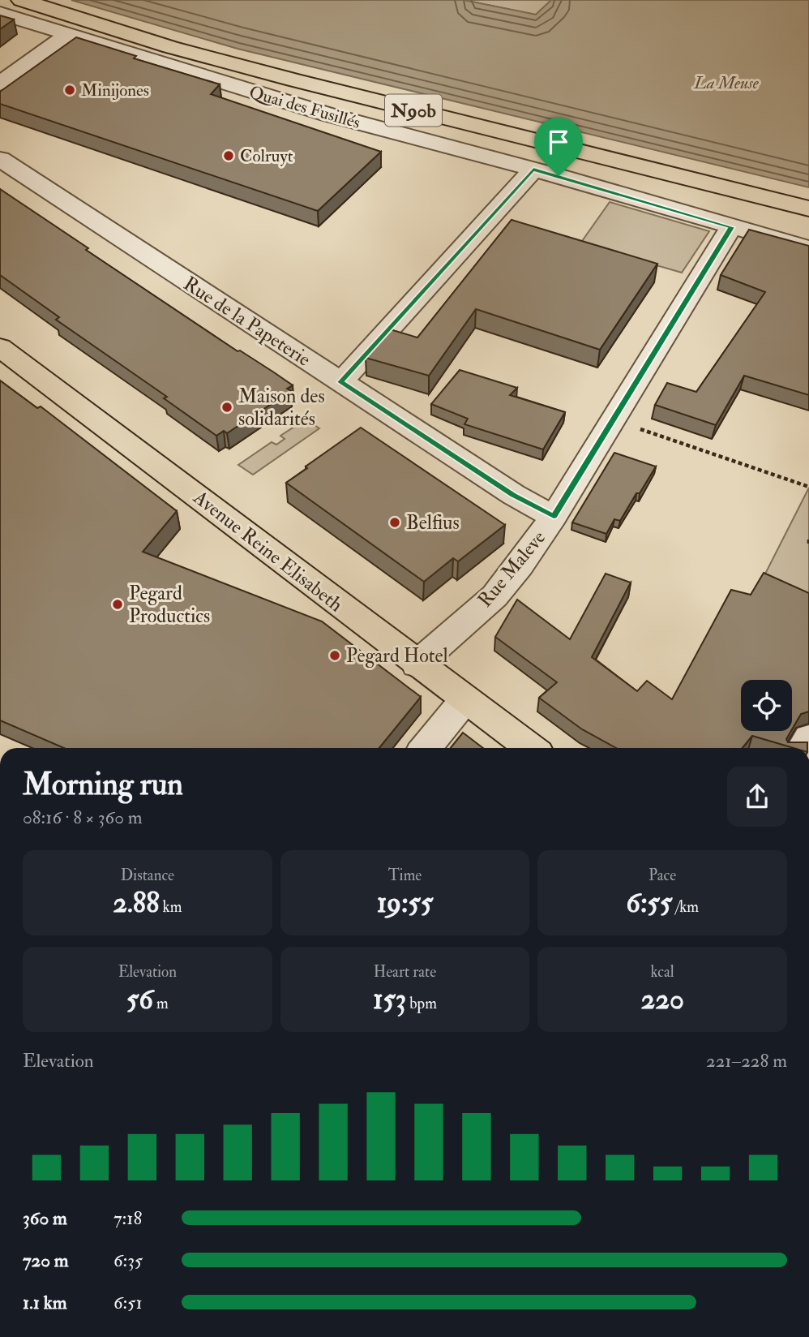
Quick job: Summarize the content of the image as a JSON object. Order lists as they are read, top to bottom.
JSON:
{
  "streets": {
    "main road": ["N90b", "Avenue Reine Elisabeth"],
    "street": ["Quai des Fusillés", "Rue de la Papeterie", "Rue Maleve"]
  },
  "crossings": [
    ["Quai des Fusillés", "Rue Maleve"],
    ["Rue de la Papeterie", "Rue Maleve"],
    ["Avenue Reine Elisabeth", "Rue Maleve"]
  ],
  "water": ["La Meuse"],
  "places": [
    "Minijones",
    "Colruyt",
    "Maison des solidarités",
    "Belfius",
    "Pegard Productics",
    "Pegard Hotel"
  ],
  "page": {
    "heading": ["Morning run", "08:16 · 8 × 360 m"],
    "stats": [
      ["Distance", "2.88 km"],
      ["Time", "19:55"],
      ["Pace", "6:55 /km"],
      ["Elevation", "56 m"],
      ["Heart rate", "153 bpm"],
      ["kcal", "220"]
    ],
    "chart": ["Elevation", "221–228 m"],
    "list": [
      {
        "name": "360 m",
        "note": "7:18"
      },
      {
        "name": "720 m",
        "note": "6:35"
      },
      {
        "name": "1.1 km",
        "note": "6:51"
      }
    ]
  }
}
